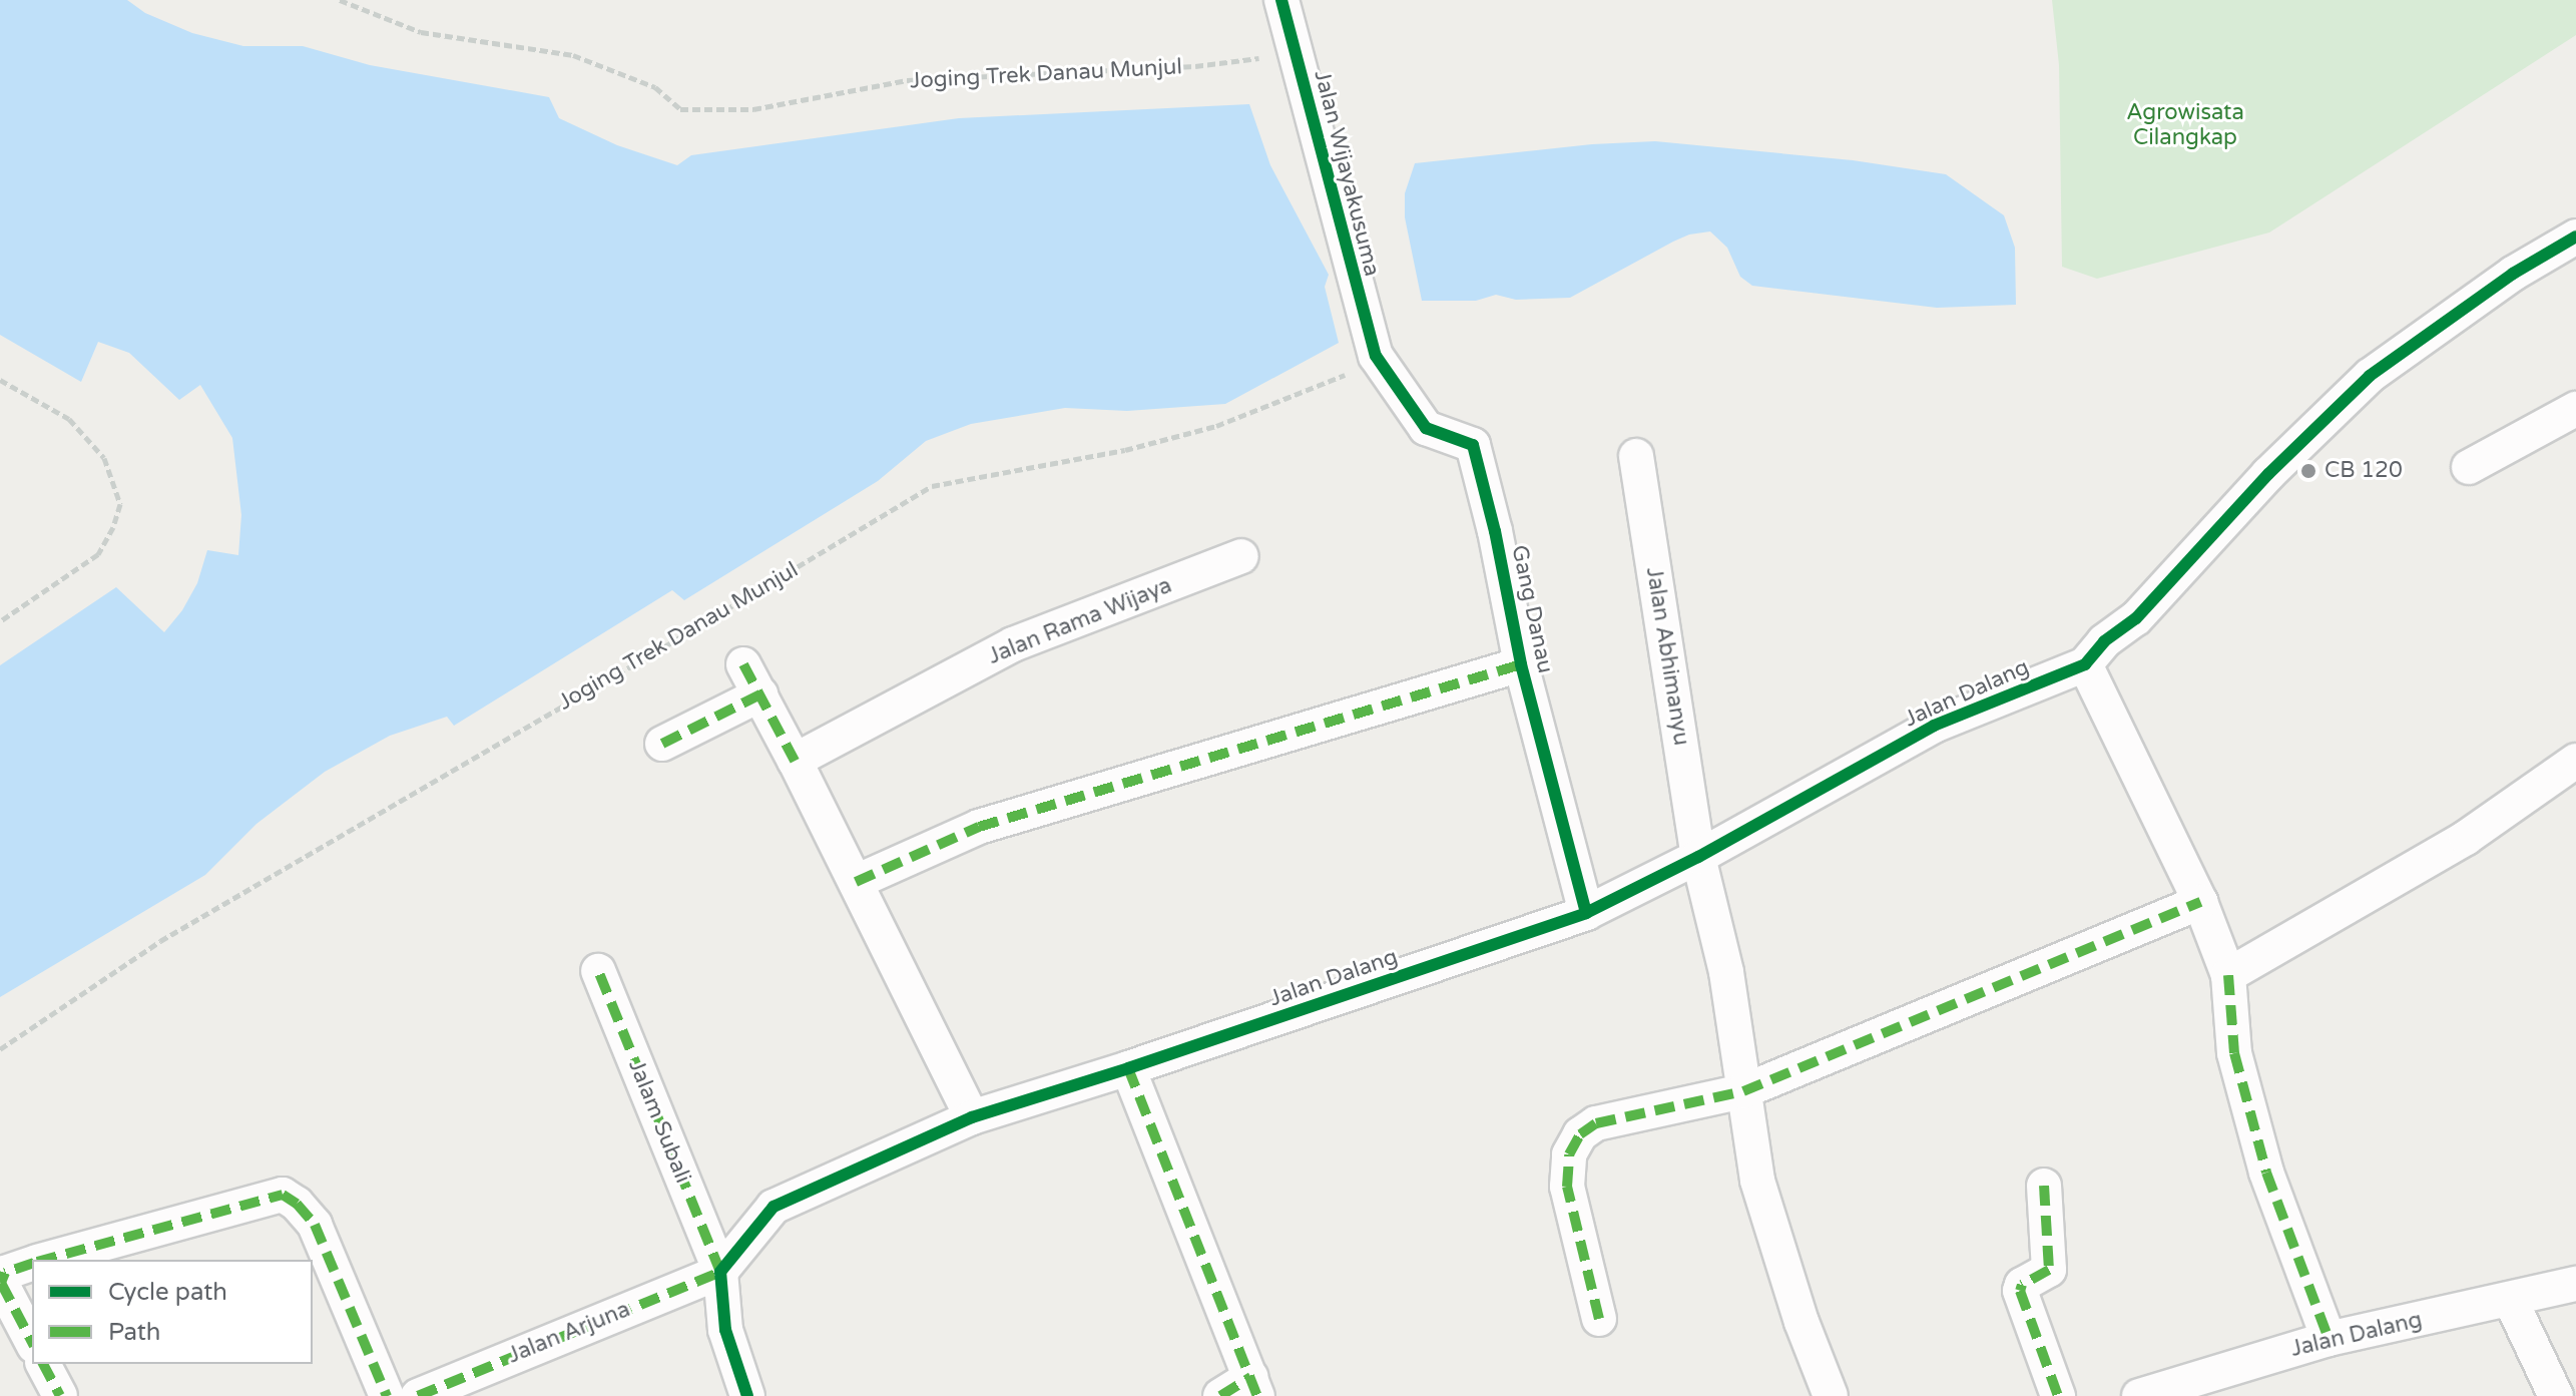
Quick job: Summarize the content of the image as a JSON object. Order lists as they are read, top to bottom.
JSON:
{
  "streets": {
    "street": [
      "Jalan Wijayakusuma",
      "Gang Danau",
      "Jalan Rama Wijaya",
      "Jalan Abhimanyu",
      "Jalan Dalang",
      "Jalam Subali",
      "Jalan Arjuna"
    ],
    "path": ["Joging Trek Danau Munjul"]
  },
  "crossings": [
    ["Joging Trek Danau Munjul", "Jalan Wijayakusuma"],
    ["Joging Trek Danau Munjul", "Gang Danau"],
    ["Jalan Wijayakusuma", "Gang Danau"],
    ["Gang Danau", "Jalan Dalang"],
    ["Jalan Abhimanyu", "Jalan Dalang"],
    ["Jalan Dalang", "Jalam Subali"],
    ["Jalan Dalang", "Jalan Arjuna"],
    ["Jalam Subali", "Jalan Arjuna"]
  ],
  "parks": ["Agrowisata Cilangkap"],
  "places": ["CB 120"],
  "legend": ["Cycle path", "Path"]
}
